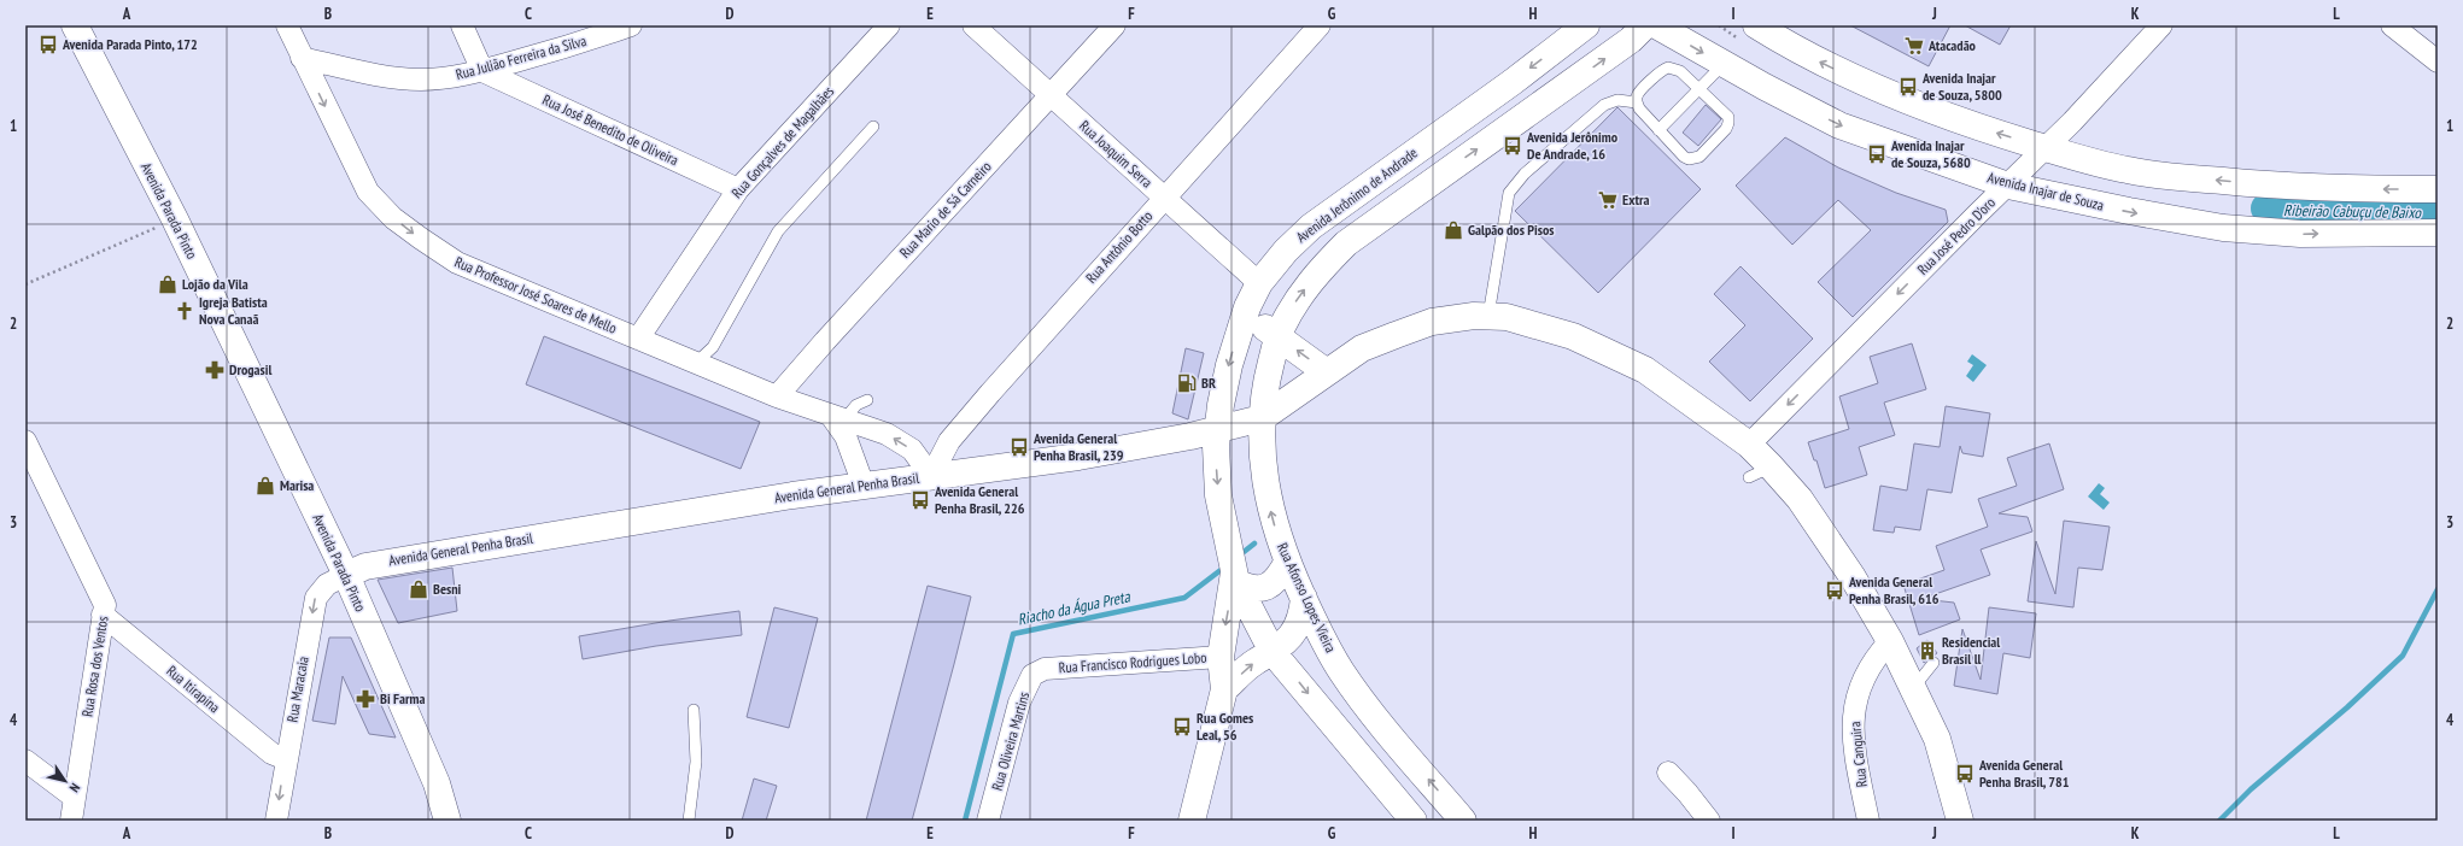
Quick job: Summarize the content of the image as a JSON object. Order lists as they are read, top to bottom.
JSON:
{
  "streets": {
    "main road": [
      "Avenida Inajar de Souza",
      "Avenida Jerônimo de Andrade",
      "Avenida Parada Pinto",
      "Avenida General Penha Brasil",
      "Rua Afonso Lopes Vieira"
    ],
    "street": [
      "Rua Julião Ferreira da Silva",
      "Rua José Benedito de Oliveira",
      "Rua Gonçalves de Magalhães",
      "Rua Joaquim Serra",
      "Rua Mario de Sá Carneiro",
      "Rua José Pedro D'oro",
      "Rua Antônio Botto",
      "Rua Professor José Soares de Mello",
      "Rua Francisco Rodrigues Lobo",
      "Rua Rosa dos Ventos",
      "Rua Itirapina",
      "Rua Maracaia",
      "Rua Oliveira Martins",
      "Rua Canguira"
    ]
  },
  "crossings": [
    ["Rua Julião Ferreira da Silva", "Rua José Benedito de Oliveira"],
    ["Rua Julião Ferreira da Silva", "Rua Professor José Soares de Mello"],
    ["Rua José Benedito de Oliveira", "Rua Gonçalves de Magalhães"],
    ["Rua Gonçalves de Magalhães", "Rua Professor José Soares de Mello"],
    ["Rua Joaquim Serra", "Avenida Jerônimo de Andrade"],
    ["Rua Joaquim Serra", "Rua Mario de Sá Carneiro"],
    ["Rua Joaquim Serra", "Rua Antônio Botto"],
    ["Avenida Inajar de Souza", "Rua José Pedro D'oro"],
    ["Avenida Jerônimo de Andrade", "Avenida General Penha Brasil"],
    ["Rua Mario de Sá Carneiro", "Rua Professor José Soares de Mello"],
    ["Avenida Parada Pinto", "Avenida General Penha Brasil"],
    ["Avenida Parada Pinto", "Rua Maracaia"],
    ["Rua José Pedro D'oro", "Avenida General Penha Brasil"],
    ["Rua Antônio Botto", "Rua Professor José Soares de Mello"],
    ["Rua Antônio Botto", "Avenida General Penha Brasil"],
    ["Rua Professor José Soares de Mello", "Avenida General Penha Brasil"],
    ["Avenida General Penha Brasil", "Rua Afonso Lopes Vieira"],
    ["Avenida General Penha Brasil", "Rua Maracaia"],
    ["Avenida General Penha Brasil", "Rua Canguira"],
    ["Rua Francisco Rodrigues Lobo", "Rua Oliveira Martins"],
    ["Rua Rosa dos Ventos", "Rua Itirapina"],
    ["Rua Itirapina", "Rua Maracaia"]
  ],
  "one_way": ["Rua José Pedro D'oro", "Rua Maracaia"],
  "water": ["Ribeirão Cabuçu de Baixo", "Riacho da Água Preta"],
  "places": {
    "bus stop": [
      "Avenida Parada Pinto, 172",
      "Avenida Inajar de Souza, 5800",
      "Avenida Jerônimo De Andrade, 16",
      "Avenida Inajar de Souza, 5680",
      "Avenida General Penha Brasil, 239",
      "Avenida General Penha Brasil, 226",
      "Avenida General Penha Brasil, 616",
      "Rua Gomes Leal, 56",
      "Avenida General Penha Brasil, 781"
    ],
    "supermarket": ["Atacadão", "Extra"],
    "shop": [
      "Galpão dos Pisos",
      "Lojão da Vila",
      "Marisa",
      "Besni"
    ],
    "church": ["Igreja Batista Nova Canaã"],
    "pharmacy": ["Drogasil", "Bi Farma"],
    "fuel station": ["BR"],
    "building": ["Residencial Brasil ll"]
  },
  "north": "bottom right",
  "grid": {
    "columns": [
      "A",
      "B",
      "C",
      "D",
      "E",
      "F",
      "G",
      "H",
      "I",
      "J",
      "K",
      "L"
    ],
    "rows": [
      "1",
      "2",
      "3",
      "4"
    ]
  }
}
